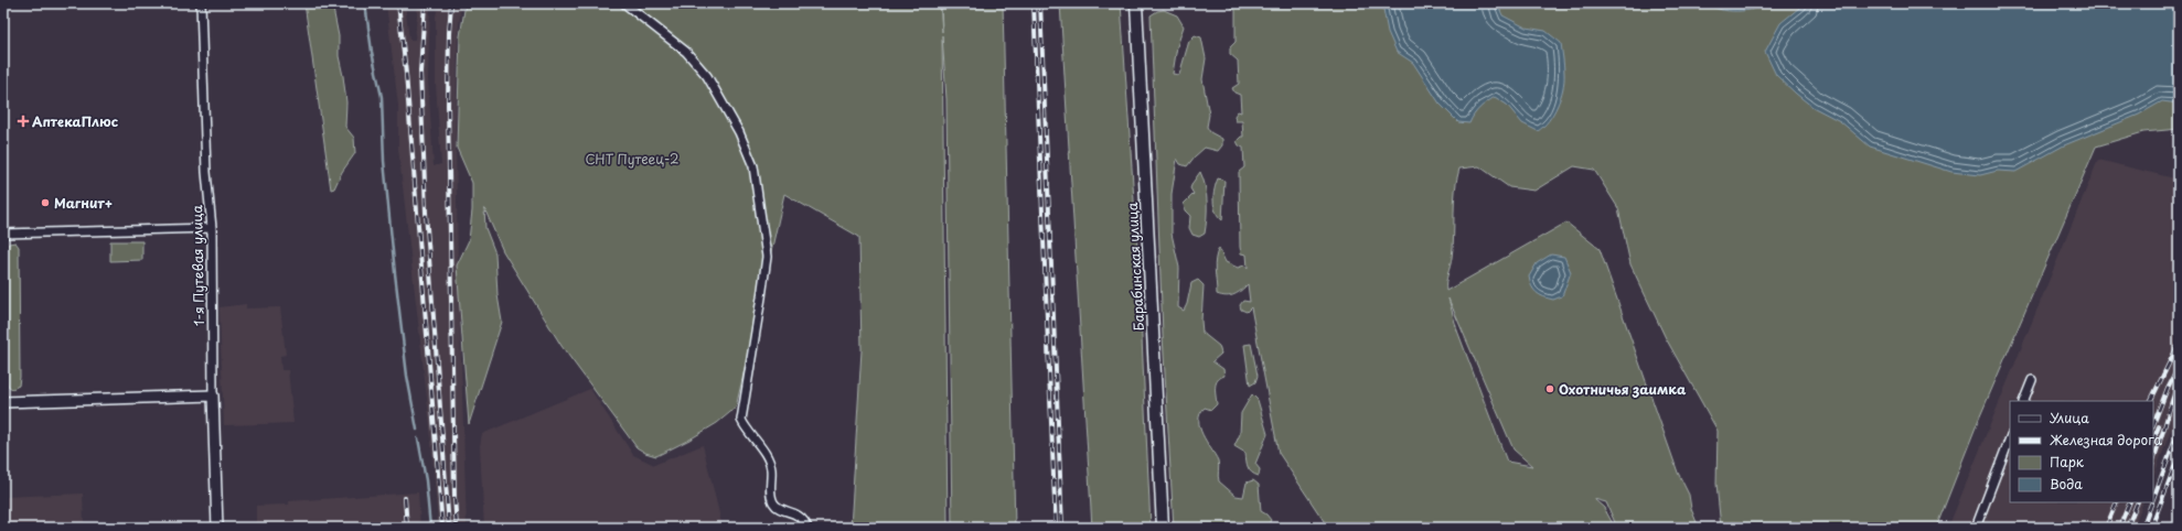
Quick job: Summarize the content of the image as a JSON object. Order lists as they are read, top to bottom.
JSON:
{
  "streets": {
    "main road": ["Барабинская улица"],
    "street": ["1-я Путевая улица"]
  },
  "parks": ["СНТ Путеец-2"],
  "places": {
    "health": ["АптекаПлюс"],
    "other": ["Магнит+", "Охотничья заимка"]
  },
  "legend": [
    "Улица",
    "Железная дорога",
    "Парк",
    "Вода"
  ]
}
